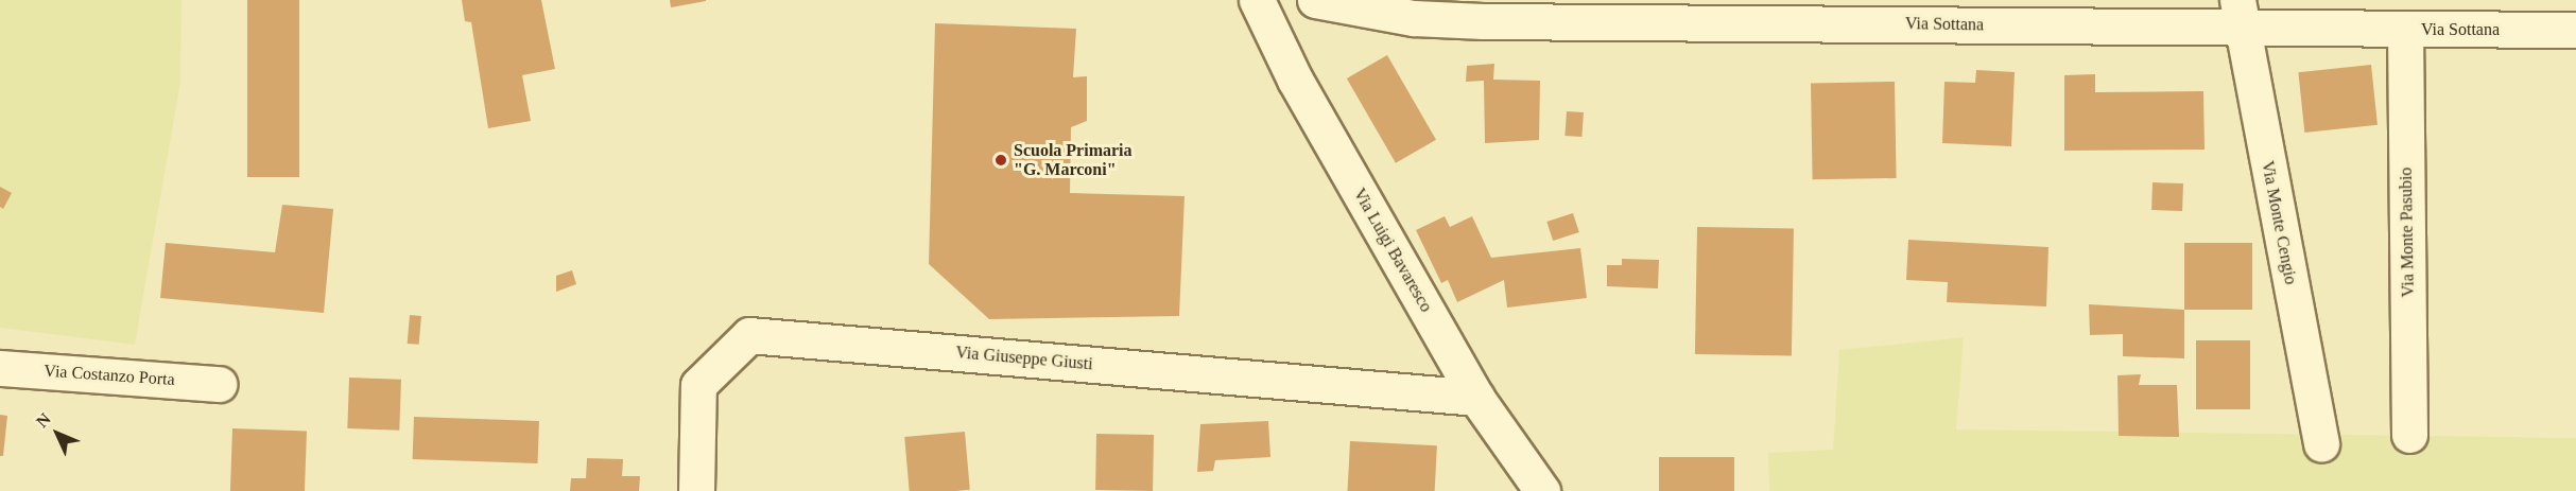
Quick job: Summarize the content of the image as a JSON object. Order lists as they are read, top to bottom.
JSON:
{
  "streets": {
    "street": [
      "Via Sottana",
      "Via Monte Cengio",
      "Via Monte Pasubio",
      "Via Luigi Bavaresco",
      "Via Giuseppe Giusti",
      "Via Costanzo Porta"
    ]
  },
  "crossings": [
    ["Via Sottana", "Via Monte Cengio"],
    ["Via Sottana", "Via Monte Pasubio"],
    ["Via Luigi Bavaresco", "Via Giuseppe Giusti"]
  ],
  "places": ["Scuola Primaria \"G. Marconi\""],
  "north": "top left"
}
